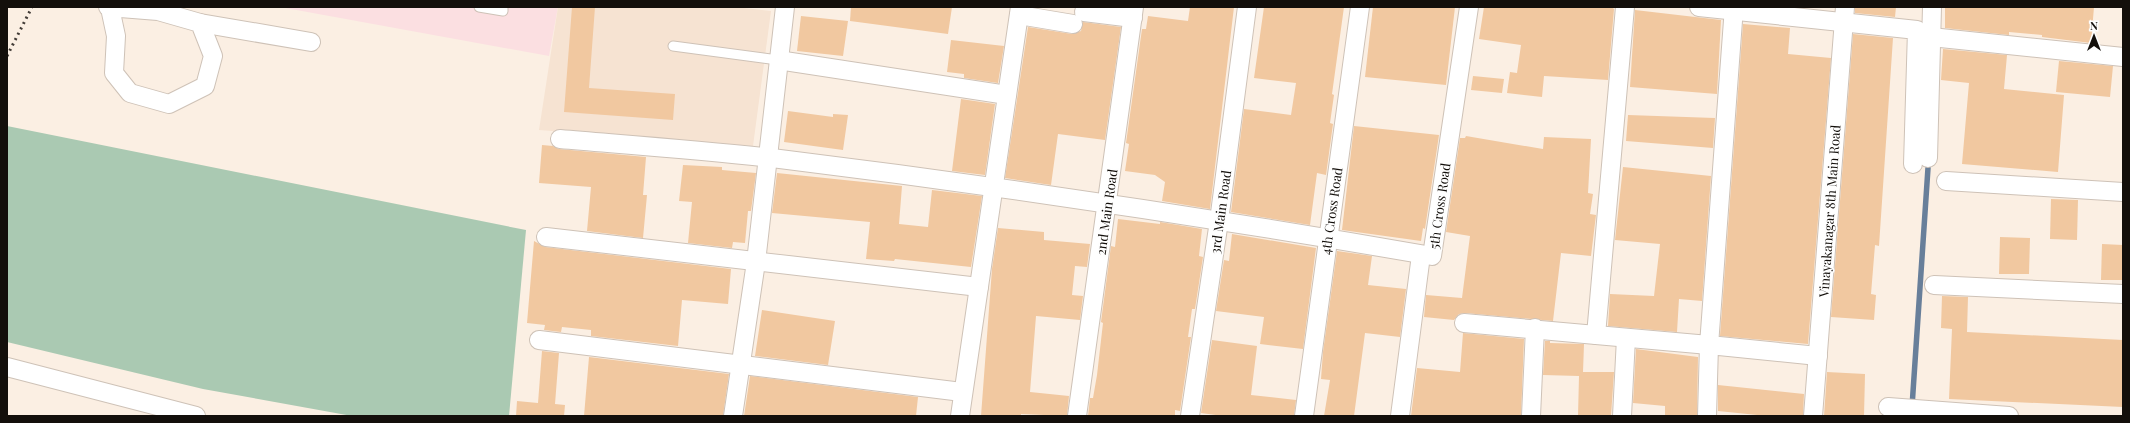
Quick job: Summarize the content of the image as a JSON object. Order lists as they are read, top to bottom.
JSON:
{
  "streets": {
    "street": [
      "5th Cross Road",
      "4th Cross Road",
      "Vinayakanagar 8th Main Road",
      "2nd Main Road",
      "3rd Main Road"
    ]
  },
  "north": "top"
}
